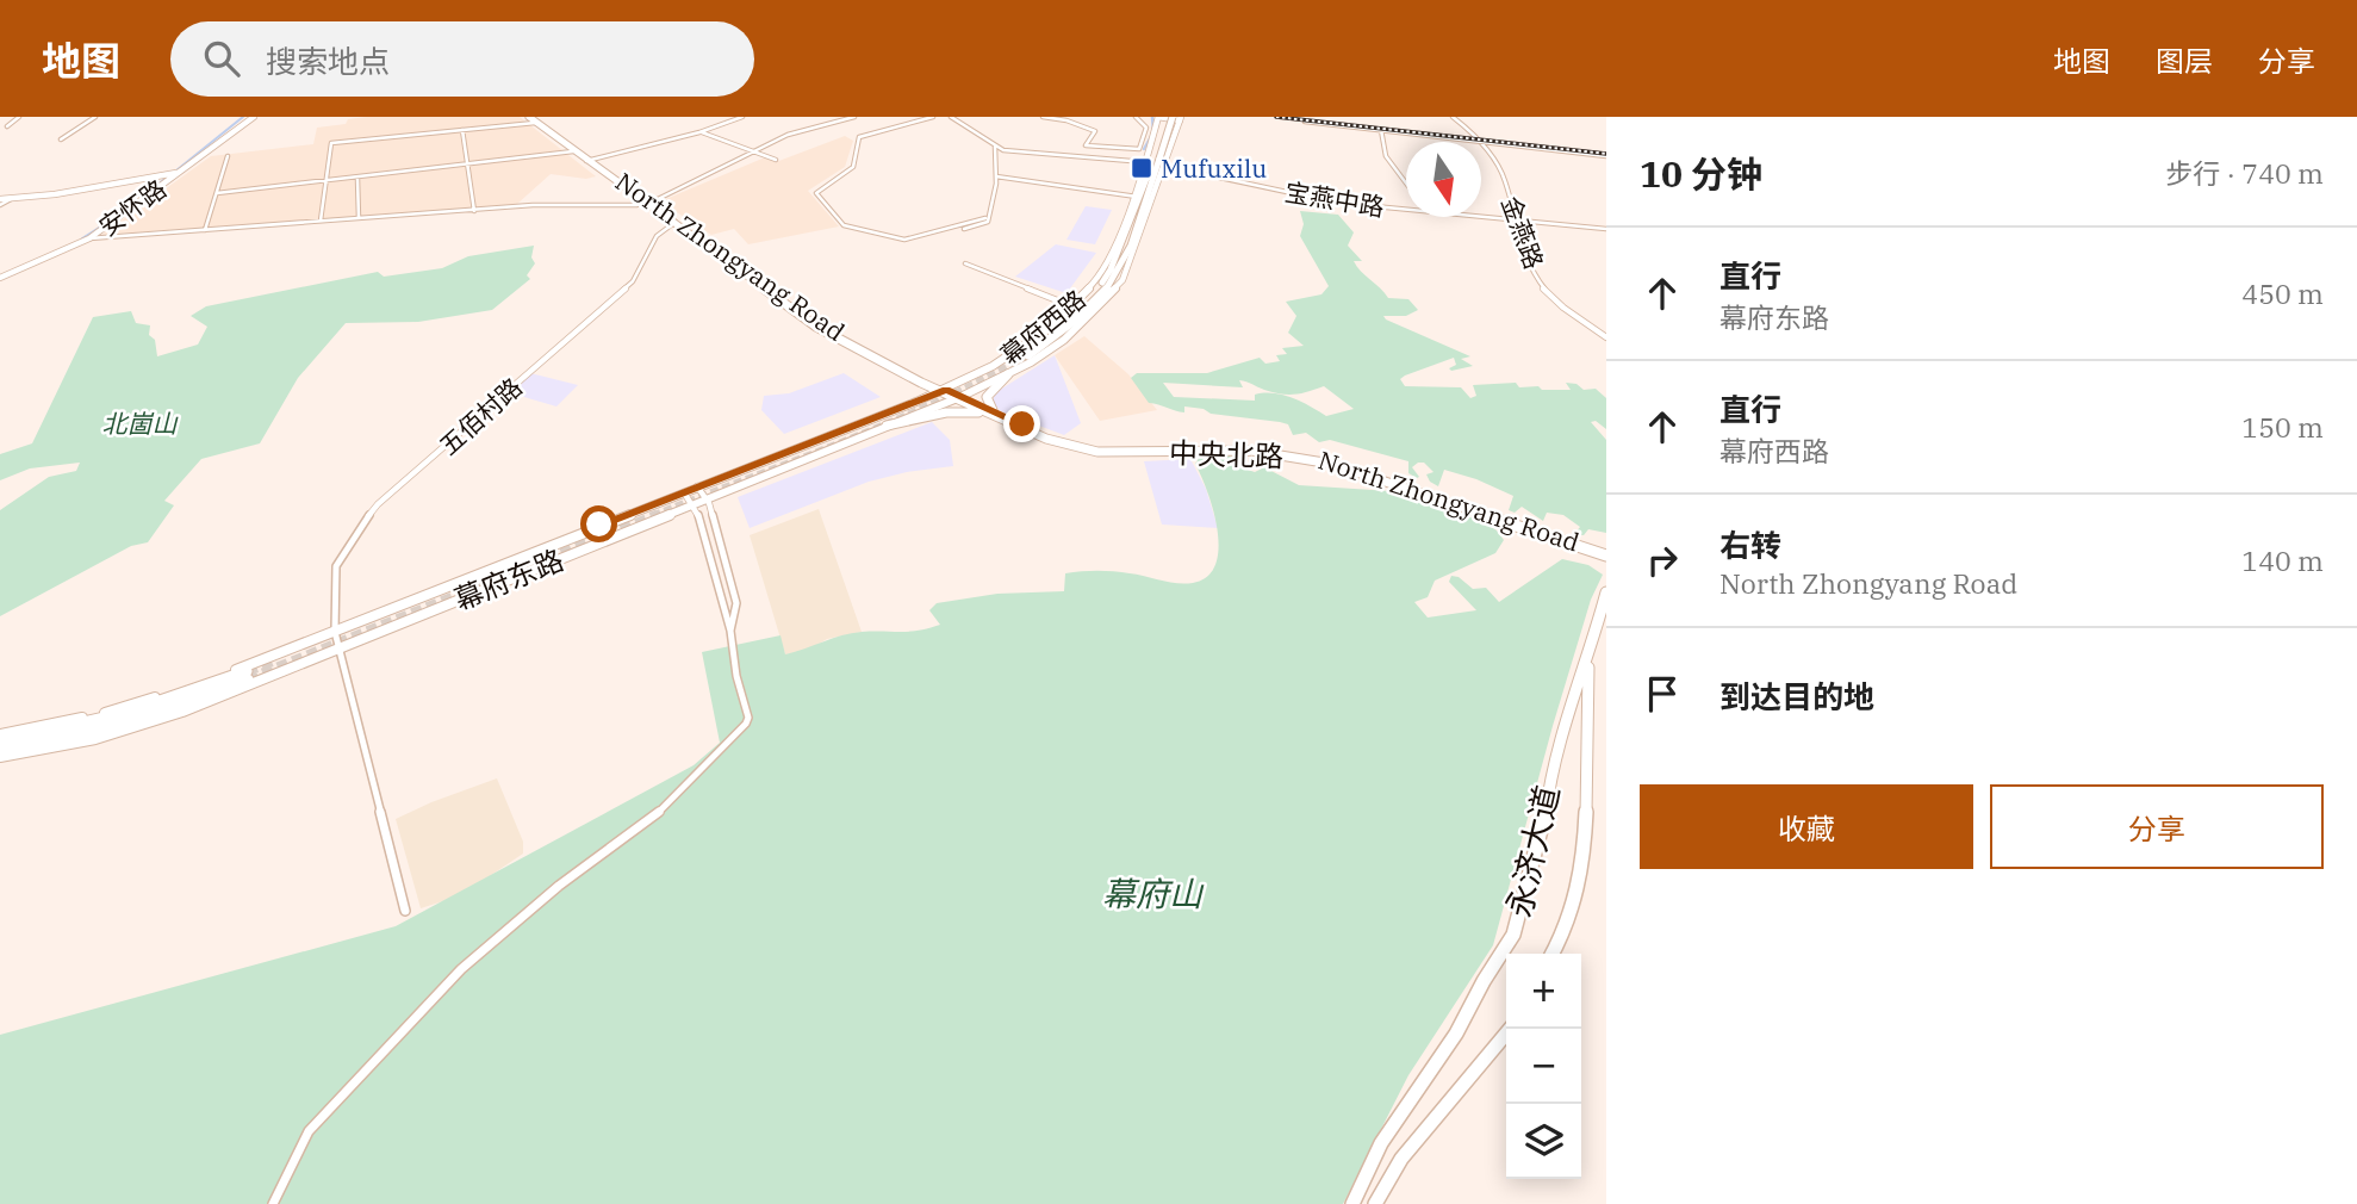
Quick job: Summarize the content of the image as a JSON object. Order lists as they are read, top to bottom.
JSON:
{
  "streets": {
    "main road": [
      "North Zhongyang Road",
      "幕府西路",
      "中央北路",
      "幕府东路",
      "永济大道"
    ],
    "street": [
      "宝燕中路",
      "安怀路",
      "金燕路",
      "五佰村路"
    ]
  },
  "crossings": [
    ["宝燕中路", "金燕路"],
    ["宝燕中路", "幕府西路"],
    ["North Zhongyang Road", "幕府西路"],
    ["North Zhongyang Road", "五佰村路"],
    ["North Zhongyang Road", "中央北路"],
    ["North Zhongyang Road", "幕府东路"],
    ["幕府西路", "幕府东路"],
    ["五佰村路", "幕府东路"]
  ],
  "parks": ["北崮山", "幕府山"],
  "places": {
    "transit": ["Mufuxilu"]
  },
  "north": "bottom",
  "page": {
    "header": "地图",
    "search": "搜索地点",
    "nav": ["地图", "图层", "分享"],
    "heading": ["10 分钟", "步行 · 740 m"],
    "list": [
      ["直行", "幕府东路", "450 m"],
      ["直行", "幕府西路", "150 m"],
      ["右转", "North Zhongyang Road", "140 m"],
      "到达目的地"
    ],
    "buttons": ["收藏", "分享"],
    "map_buttons": ["+", "−"]
  }
}
